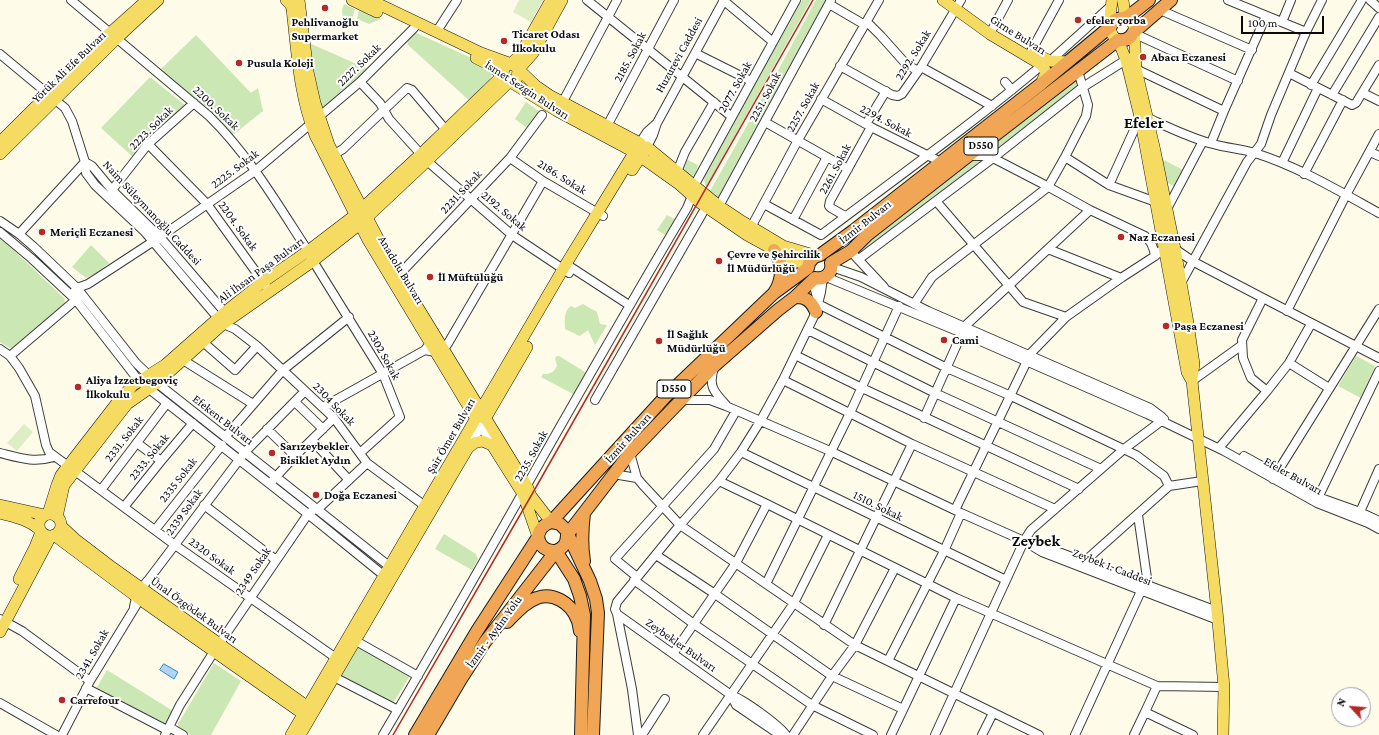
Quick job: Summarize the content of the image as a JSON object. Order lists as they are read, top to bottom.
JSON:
{
  "streets": {
    "highway": [
      "İsmet Sezgin Bulvarı",
      "D550",
      "İzmir Bulvarı",
      "İzmir - Aydın Yolu"
    ],
    "main road": [
      "Girne Bulvarı",
      "Yörük Ali Efe Bulvarı",
      "Ali İhsan Paşa Bulvarı",
      "Anadolu Bulvarı",
      "Şair Ömer Bulvarı",
      "Ünal Özgödek Bulvarı"
    ],
    "street": [
      "Huzurevi Caddesi",
      "2292. Sokak",
      "2185. Sokak",
      "2227. Sokak",
      "2077. Sokak",
      "2251. Sokak",
      "2257. Sokak",
      "2200. Sokak",
      "2294. Sokak",
      "2223. Sokak",
      "2225. Sokak",
      "2261. Sokak",
      "2186. Sokak",
      "2231. Sokak",
      "2192. Sokak",
      "Naim Süleymanoğlu Caddesi",
      "2204. Sokak",
      "2302 Sokak",
      "2304 Sokak",
      "Efekent Bulvarı",
      "2331. Sokak",
      "2235. Sokak",
      "2333. Sokak",
      "Efeler Bulvarı",
      "2335 Sokak",
      "1510. Sokak",
      "2339 Sokak",
      "2320 Sokak",
      "Zeybek 1. Caddesi",
      "2349 Sokak",
      "Zeybekler Bulvarı",
      "2341. Sokak"
    ]
  },
  "crossings": [
    ["Girne Bulvarı", "2292. Sokak"],
    ["Girne Bulvarı", "İzmir Bulvarı"],
    ["Huzurevi Caddesi", "İsmet Sezgin Bulvarı"],
    ["Huzurevi Caddesi", "Şair Ömer Bulvarı"],
    ["2292. Sokak", "2257. Sokak"],
    ["2292. Sokak", "2261. Sokak"],
    ["2185. Sokak", "İsmet Sezgin Bulvarı"],
    ["2227. Sokak", "İsmet Sezgin Bulvarı"],
    ["2227. Sokak", "2225. Sokak"],
    ["2227. Sokak", "2192. Sokak"],
    ["2227. Sokak", "Anadolu Bulvarı"],
    ["Yörük Ali Efe Bulvarı", "2200. Sokak"],
    ["Yörük Ali Efe Bulvarı", "Naim Süleymanoğlu Caddesi"],
    ["2077. Sokak", "İsmet Sezgin Bulvarı"],
    ["2077. Sokak", "2235. Sokak"],
    ["İsmet Sezgin Bulvarı", "2251. Sokak"],
    ["İsmet Sezgin Bulvarı", "2257. Sokak"],
    ["İsmet Sezgin Bulvarı", "İzmir Bulvarı"],
    ["İsmet Sezgin Bulvarı", "Ali İhsan Paşa Bulvarı"],
    ["İsmet Sezgin Bulvarı", "Şair Ömer Bulvarı"],
    ["İsmet Sezgin Bulvarı", "2235. Sokak"],
    ["2257. Sokak", "2294. Sokak"],
    ["2200. Sokak", "2223. Sokak"],
    ["2200. Sokak", "2225. Sokak"],
    ["2200. Sokak", "Ali İhsan Paşa Bulvarı"],
    ["2200. Sokak", "2302 Sokak"],
    ["2294. Sokak", "2261. Sokak"],
    ["2294. Sokak", "İzmir Bulvarı"],
    ["2223. Sokak", "Naim Süleymanoğlu Caddesi"],
    ["2223. Sokak", "2204. Sokak"],
    ["2225. Sokak", "Naim Süleymanoğlu Caddesi"],
    ["2225. Sokak", "2204. Sokak"],
    ["2225. Sokak", "Anadolu Bulvarı"],
    ["2225. Sokak", "Efekent Bulvarı"],
    ["2186. Sokak", "2231. Sokak"],
    ["2186. Sokak", "Şair Ömer Bulvarı"],
    ["2231. Sokak", "2192. Sokak"],
    ["2231. Sokak", "Anadolu Bulvarı"],
    ["2192. Sokak", "Ali İhsan Paşa Bulvarı"],
    ["2192. Sokak", "Şair Ömer Bulvarı"],
    ["2192. Sokak", "2235. Sokak"],
    ["Naim Süleymanoğlu Caddesi", "Ali İhsan Paşa Bulvarı"],
    ["Naim Süleymanoğlu Caddesi", "2304 Sokak"],
    ["İzmir Bulvarı", "Anadolu Bulvarı"],
    ["İzmir Bulvarı", "İzmir - Aydın Yolu"],
    ["2204. Sokak", "Ali İhsan Paşa Bulvarı"],
    ["Ali İhsan Paşa Bulvarı", "Anadolu Bulvarı"],
    ["Ali İhsan Paşa Bulvarı", "2302 Sokak"],
    ["Ali İhsan Paşa Bulvarı", "2304 Sokak"],
    ["Ali İhsan Paşa Bulvarı", "Efekent Bulvarı"],
    ["Ali İhsan Paşa Bulvarı", "2320 Sokak"],
    ["Ali İhsan Paşa Bulvarı", "Ünal Özgödek Bulvarı"],
    ["Anadolu Bulvarı", "Şair Ömer Bulvarı"],
    ["Anadolu Bulvarı", "2235. Sokak"],
    ["Anadolu Bulvarı", "İzmir - Aydın Yolu"],
    ["2302 Sokak", "2304 Sokak"],
    ["2304 Sokak", "Şair Ömer Bulvarı"],
    ["2304 Sokak", "2339 Sokak"],
    ["2304 Sokak", "2349 Sokak"],
    ["Efekent Bulvarı", "Şair Ömer Bulvarı"],
    ["Efekent Bulvarı", "2331. Sokak"],
    ["Efekent Bulvarı", "2333. Sokak"],
    ["Efekent Bulvarı", "2335 Sokak"],
    ["Efekent Bulvarı", "2339 Sokak"],
    ["Efekent Bulvarı", "2349 Sokak"],
    ["Şair Ömer Bulvarı", "2320 Sokak"],
    ["Şair Ömer Bulvarı", "Ünal Özgödek Bulvarı"],
    ["2331. Sokak", "2320 Sokak"],
    ["2333. Sokak", "2320 Sokak"],
    ["2335 Sokak", "2320 Sokak"],
    ["2339 Sokak", "2320 Sokak"],
    ["2339 Sokak", "2341. Sokak"],
    ["2320 Sokak", "2349 Sokak"],
    ["2349 Sokak", "Ünal Özgödek Bulvarı"],
    ["Ünal Özgödek Bulvarı", "2341. Sokak"]
  ],
  "districts": ["Efeler", "Zeybek"],
  "places": [
    "Pehlivanoğlu Supermarket",
    "efeler çorba",
    "Ticaret Odası İlkokulu",
    "Abacı Eczanesi",
    "Pusula Koleji",
    "Meriçli Eczanesi",
    "Naz Eczanesi",
    "Çevre ve Şehircilik İl Müdürlüğü",
    "İl Müftülüğü",
    "Paşa Eczanesi",
    "Cami",
    "İl Sağlık Müdürlüğü",
    "Aliya İzzetbegoviç İlkokulu",
    "Sarızeybekler Bisiklet Aydın",
    "Doğa Eczanesi",
    "Carrefour"
  ],
  "scale_bar": "100 m",
  "north": "top left"
}
